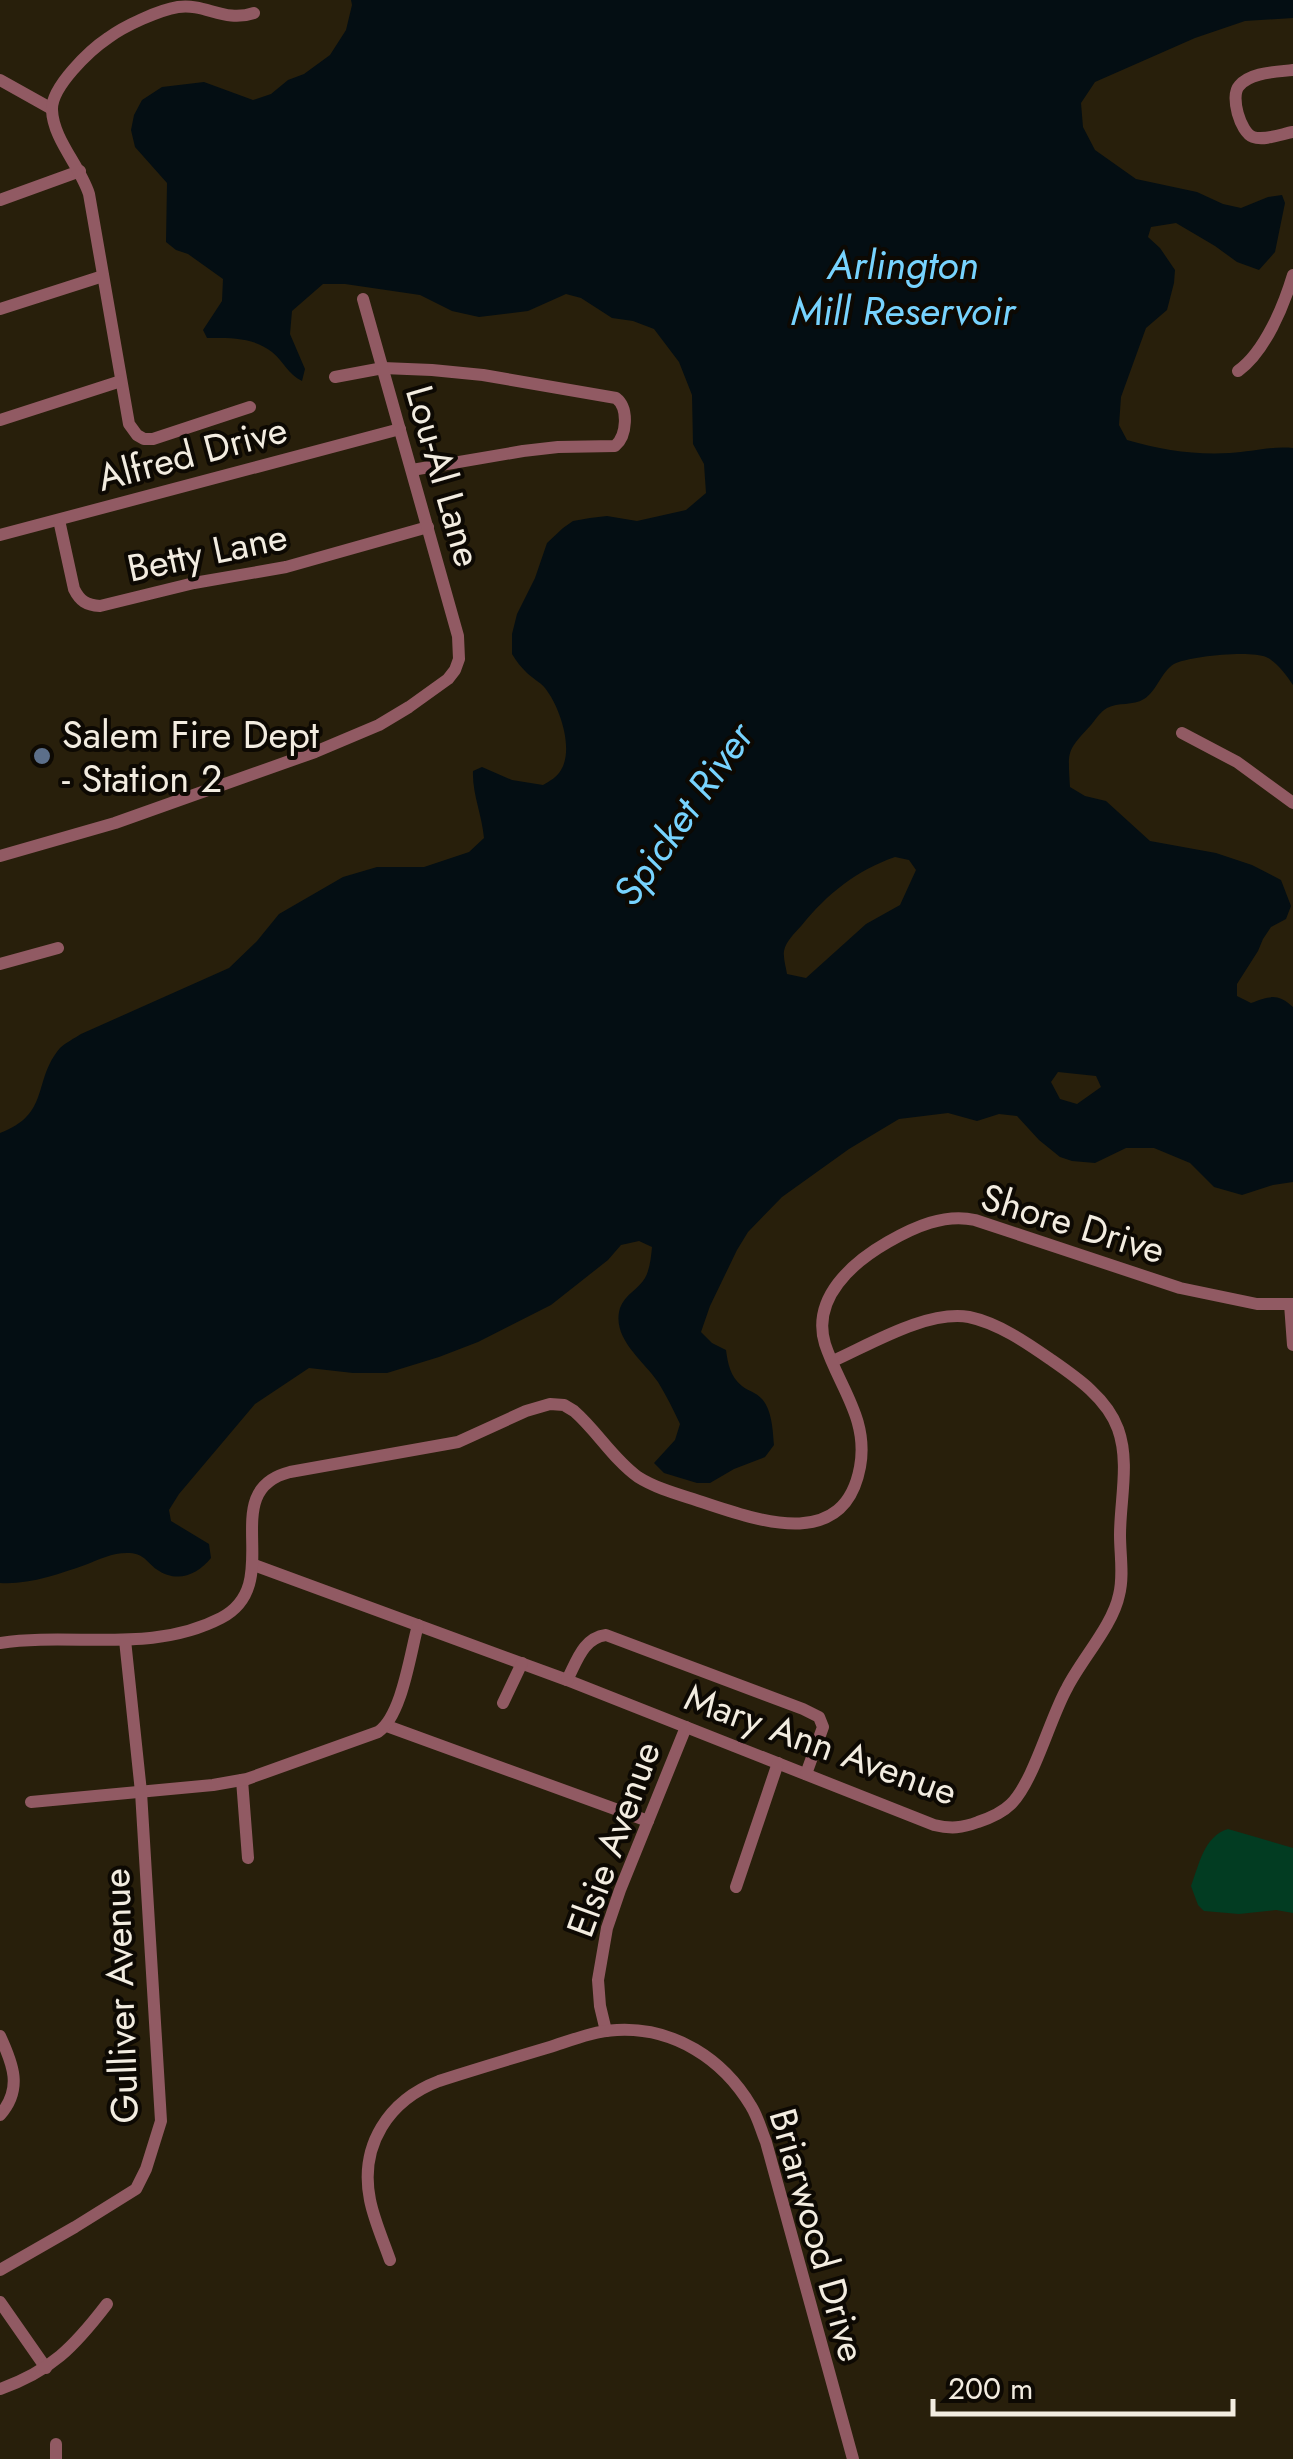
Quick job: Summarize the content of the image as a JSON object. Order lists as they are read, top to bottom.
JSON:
{
  "streets": {
    "street": [
      "Alfred Drive",
      "Lou-Al Lane",
      "Betty Lane",
      "Shore Drive",
      "Mary Ann Avenue",
      "Elsie Avenue",
      "Gulliver Avenue",
      "Briarwood Drive"
    ]
  },
  "crossings": [
    ["Alfred Drive", "Lou-Al Lane"],
    ["Alfred Drive", "Betty Lane"],
    ["Lou-Al Lane", "Betty Lane"],
    ["Shore Drive", "Mary Ann Avenue"],
    ["Shore Drive", "Gulliver Avenue"],
    ["Mary Ann Avenue", "Elsie Avenue"],
    ["Elsie Avenue", "Briarwood Drive"]
  ],
  "water": ["Arlington Mill Reservoir", "Spicket River"],
  "places": ["Salem Fire Dept - Station 2"],
  "scale_bar": "200 m"
}
